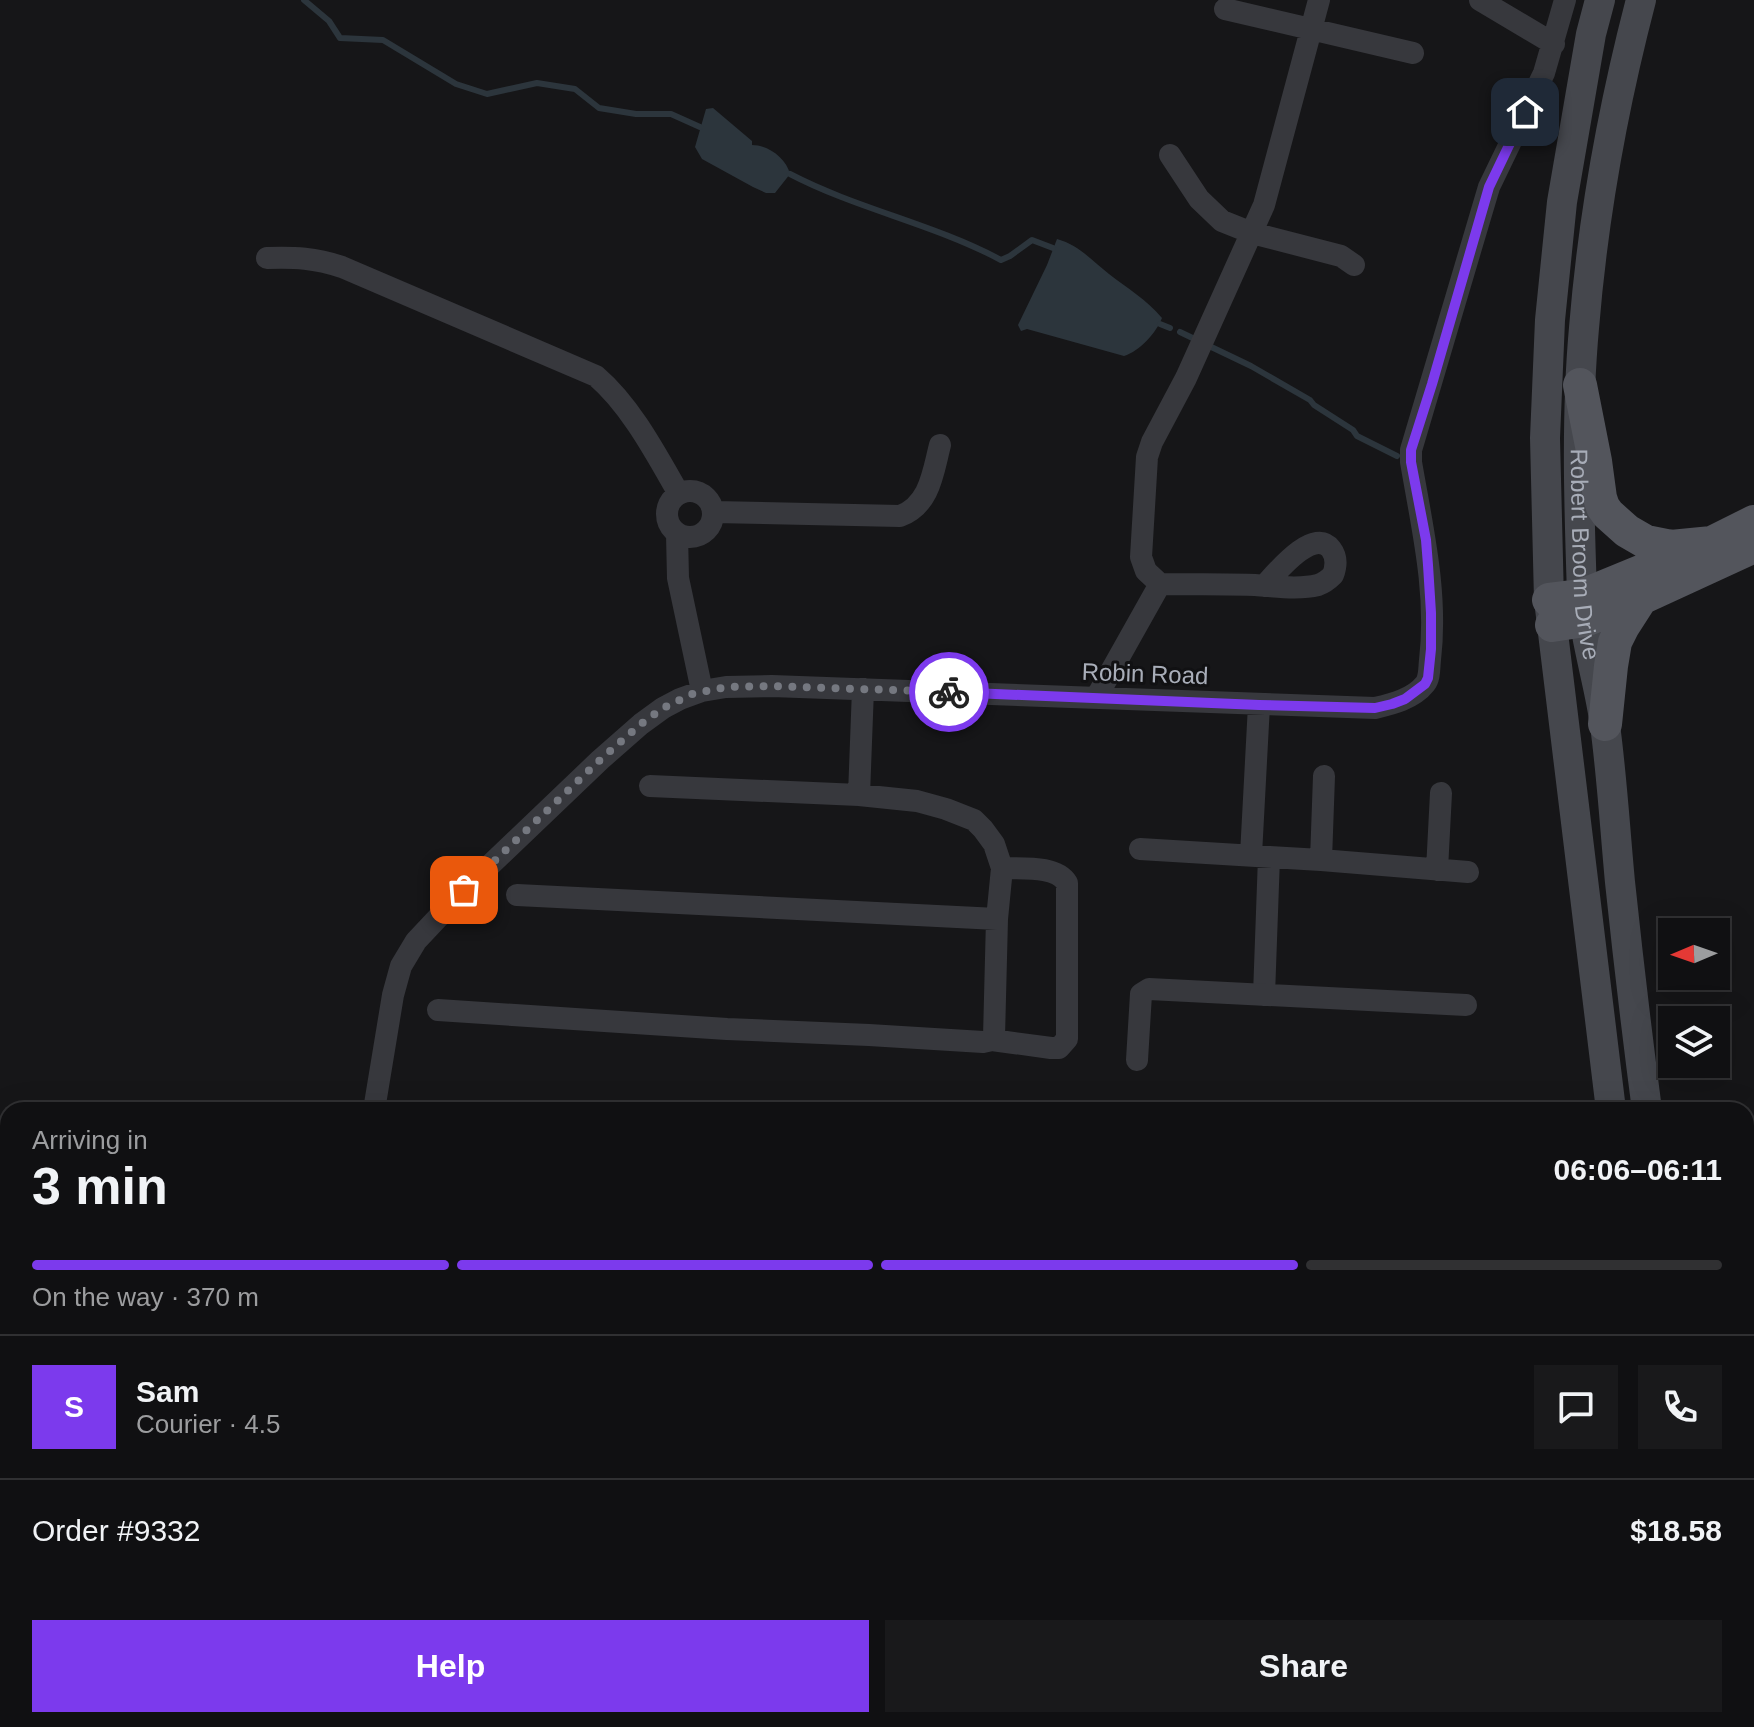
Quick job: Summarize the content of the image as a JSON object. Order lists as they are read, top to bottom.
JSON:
{
  "streets": {
    "street": ["Robert Broom Drive", "Robin Road"]
  },
  "north": "left",
  "page": {
    "heading": ["3 min", "Arriving in", "06:06–06:11"],
    "panel": [
      "Sam",
      "Courier · 4.5",
      "Order #9332",
      "$18.58"
    ],
    "bar": "On the way · 370 m",
    "round": "S",
    "buttons": ["Help", "Share"]
  }
}
